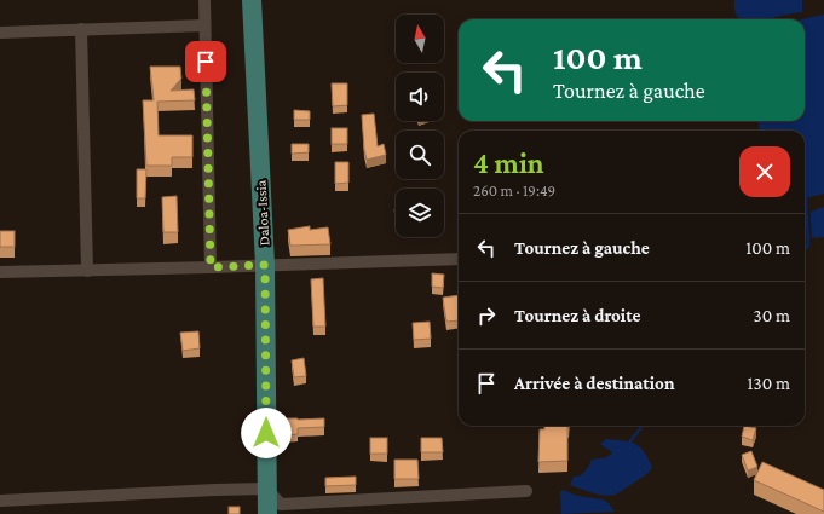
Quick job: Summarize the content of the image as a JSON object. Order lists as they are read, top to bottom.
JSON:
{
  "streets": {
    "main road": ["Daloa-Issia"]
  },
  "north": "top",
  "page": {
    "turn": ["100 m", "Tournez à gauche"],
    "heading": ["4 min", "260 m · 19:49"],
    "list": [
      {
        "name": "Tournez à gauche",
        "value": "100 m"
      },
      {
        "name": "Tournez à droite",
        "value": "30 m"
      },
      {
        "name": "Arrivée à destination",
        "value": "130 m"
      }
    ]
  }
}
